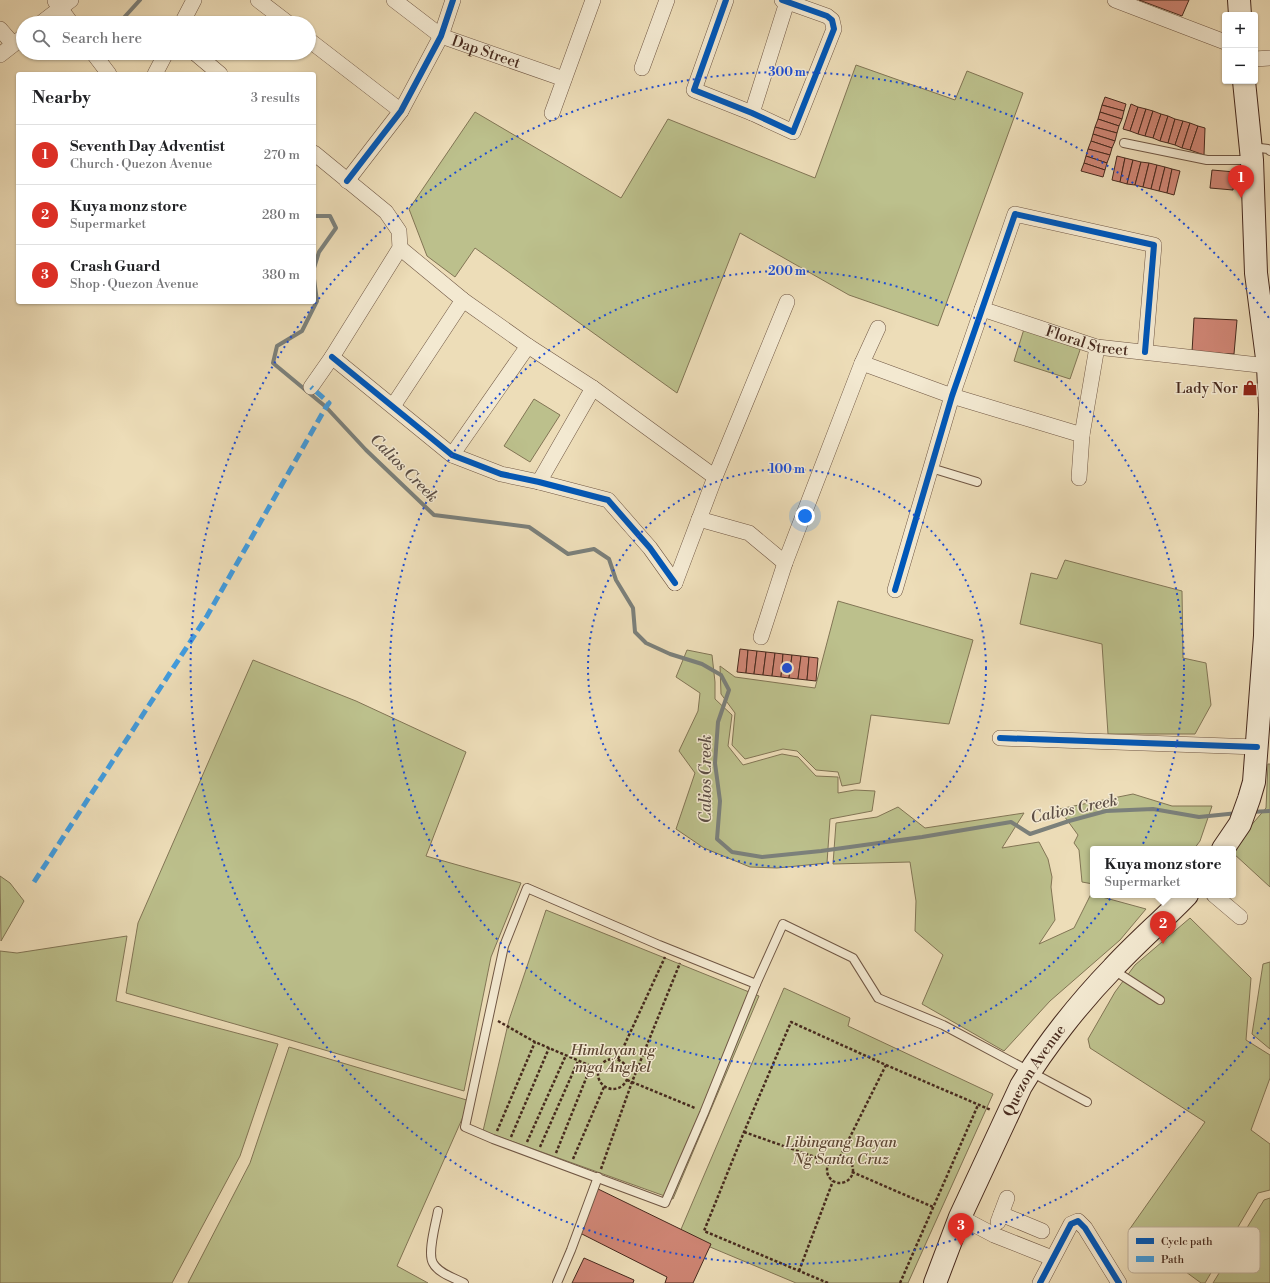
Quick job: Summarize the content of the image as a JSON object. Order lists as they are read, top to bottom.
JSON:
{
  "streets": {
    "main road": ["Quezon Avenue"],
    "street": ["Dap Street", "Floral Street"]
  },
  "water": ["Calios Creek"],
  "parks": ["Himlayan ng mga Anghel", "Libingang Bayan Ng Santa Cruz"],
  "places": {
    "shop": ["Lady Nor"]
  },
  "legend": ["Cycle path", "Path"],
  "page": {
    "map_buttons": ["+", "−"],
    "search": "Search here",
    "heading": ["Nearby", "3 results"],
    "list": [
      {
        "mark": "1",
        "name": "Seventh Day Adventist",
        "note": "Church · Quezon Avenue",
        "value": "270 m"
      },
      {
        "mark": "2",
        "name": "Kuya monz store",
        "note": "Supermarket",
        "value": "280 m"
      },
      {
        "mark": "3",
        "name": "Crash Guard",
        "note": "Shop · Quezon Avenue",
        "value": "380 m"
      }
    ],
    "pins": ["1", "2", "3"],
    "popup": ["Kuya monz store", "Supermarket"]
  },
  "rings": ["300 m", "200 m", "100 m"]
}
